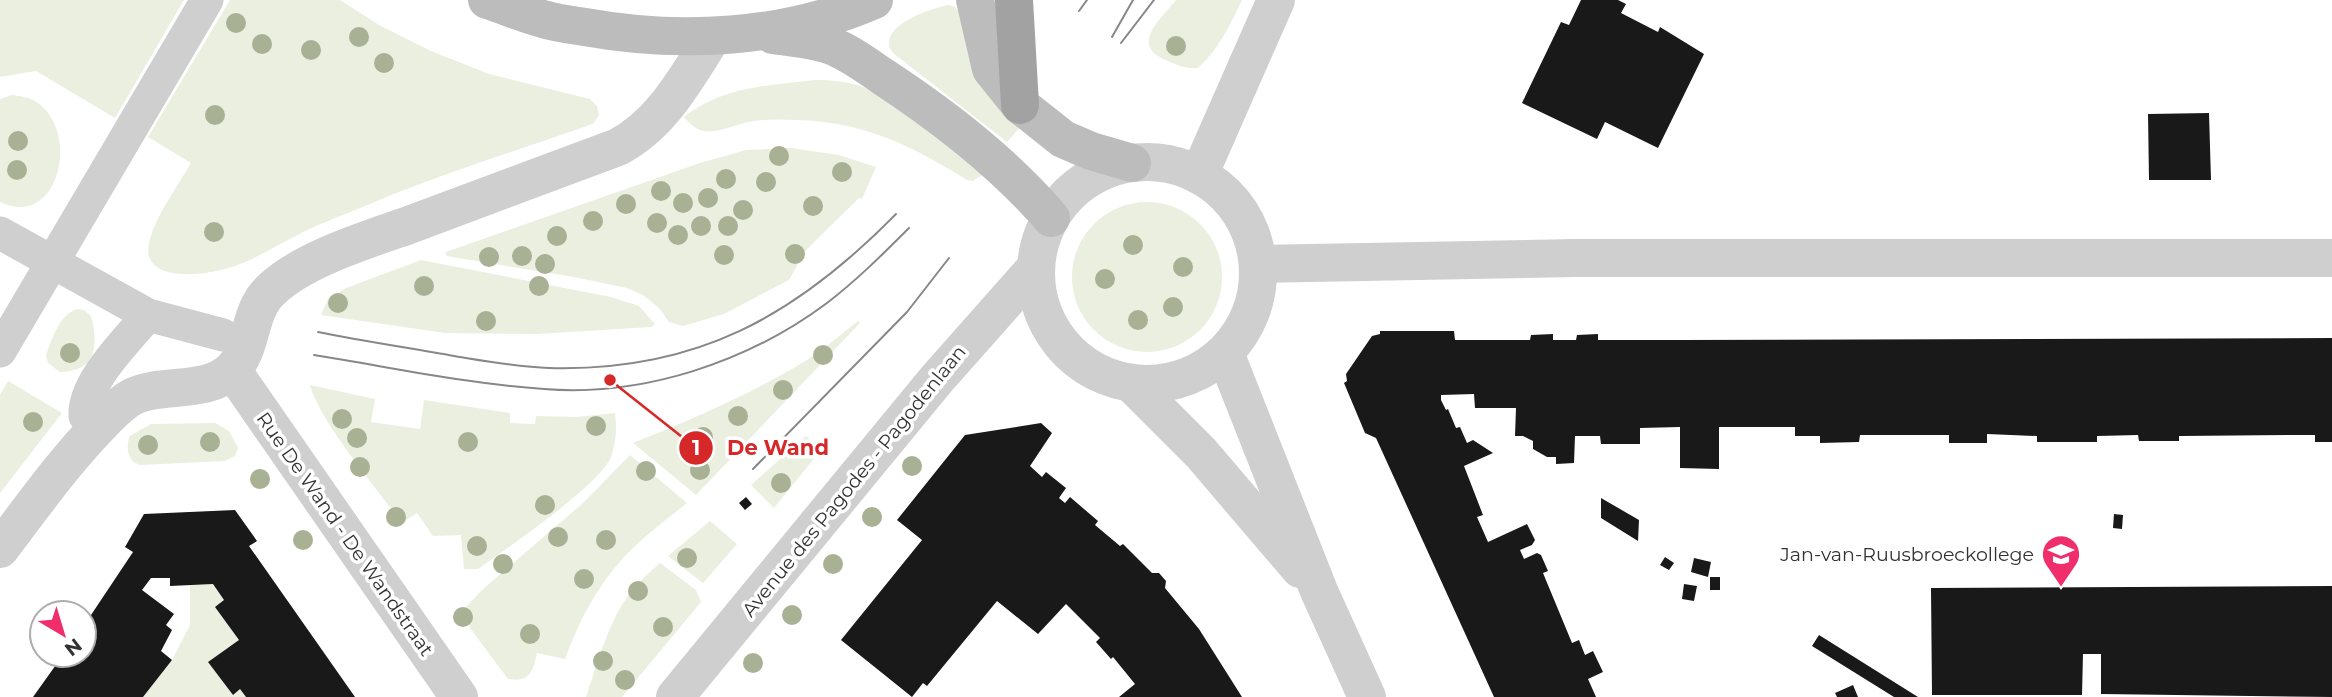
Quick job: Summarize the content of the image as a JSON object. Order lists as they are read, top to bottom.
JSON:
{
  "streets": {
    "street": ["Avenue des Pagodes - Pagodenlaan", "Rue De Wand - De Wandstraat"]
  },
  "places": {
    "other": ["De Wand"],
    "school or university": ["Jan-van-Ruusbroeckollege"]
  },
  "north": "bottom right"
}
